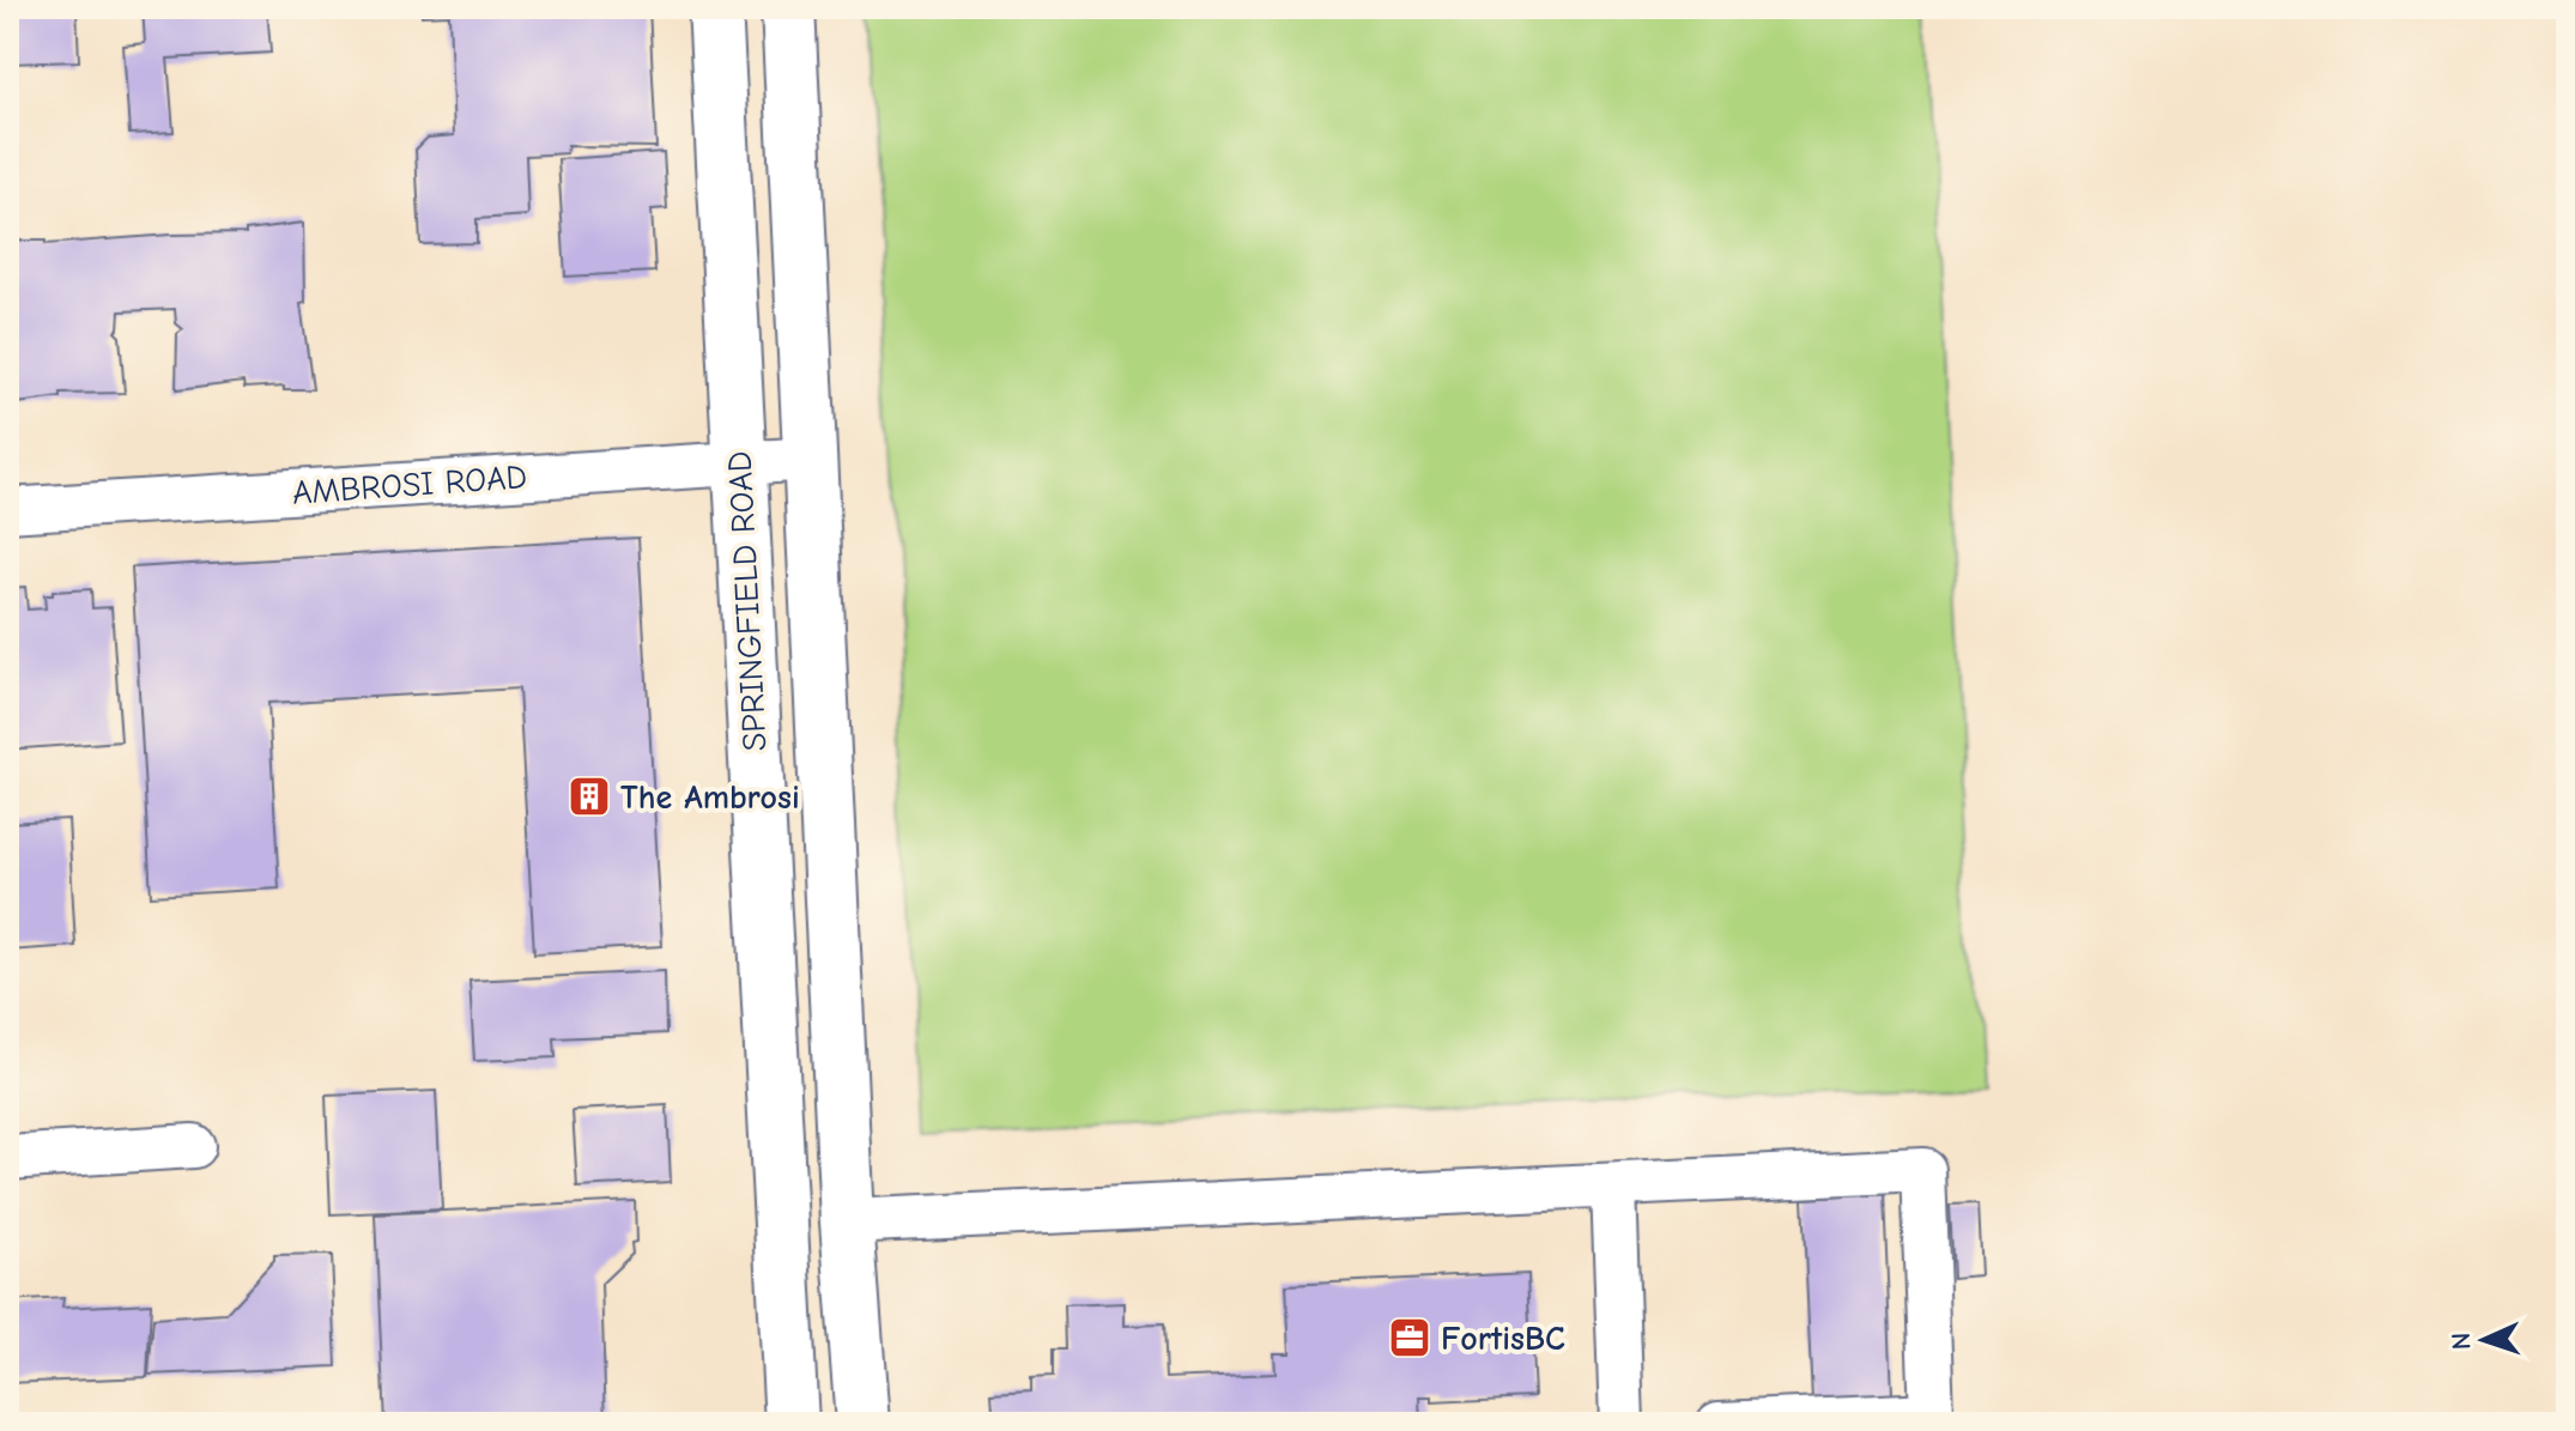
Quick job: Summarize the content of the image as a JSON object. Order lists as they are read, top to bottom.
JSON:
{
  "streets": {
    "main road": ["SPRINGFIELD ROAD"],
    "street": ["AMBROSI ROAD"]
  },
  "crossings": [
    ["AMBROSI ROAD", "SPRINGFIELD ROAD"]
  ],
  "places": {
    "building": ["The Ambrosi"],
    "office": ["FortisBC"]
  },
  "north": "left"
}
